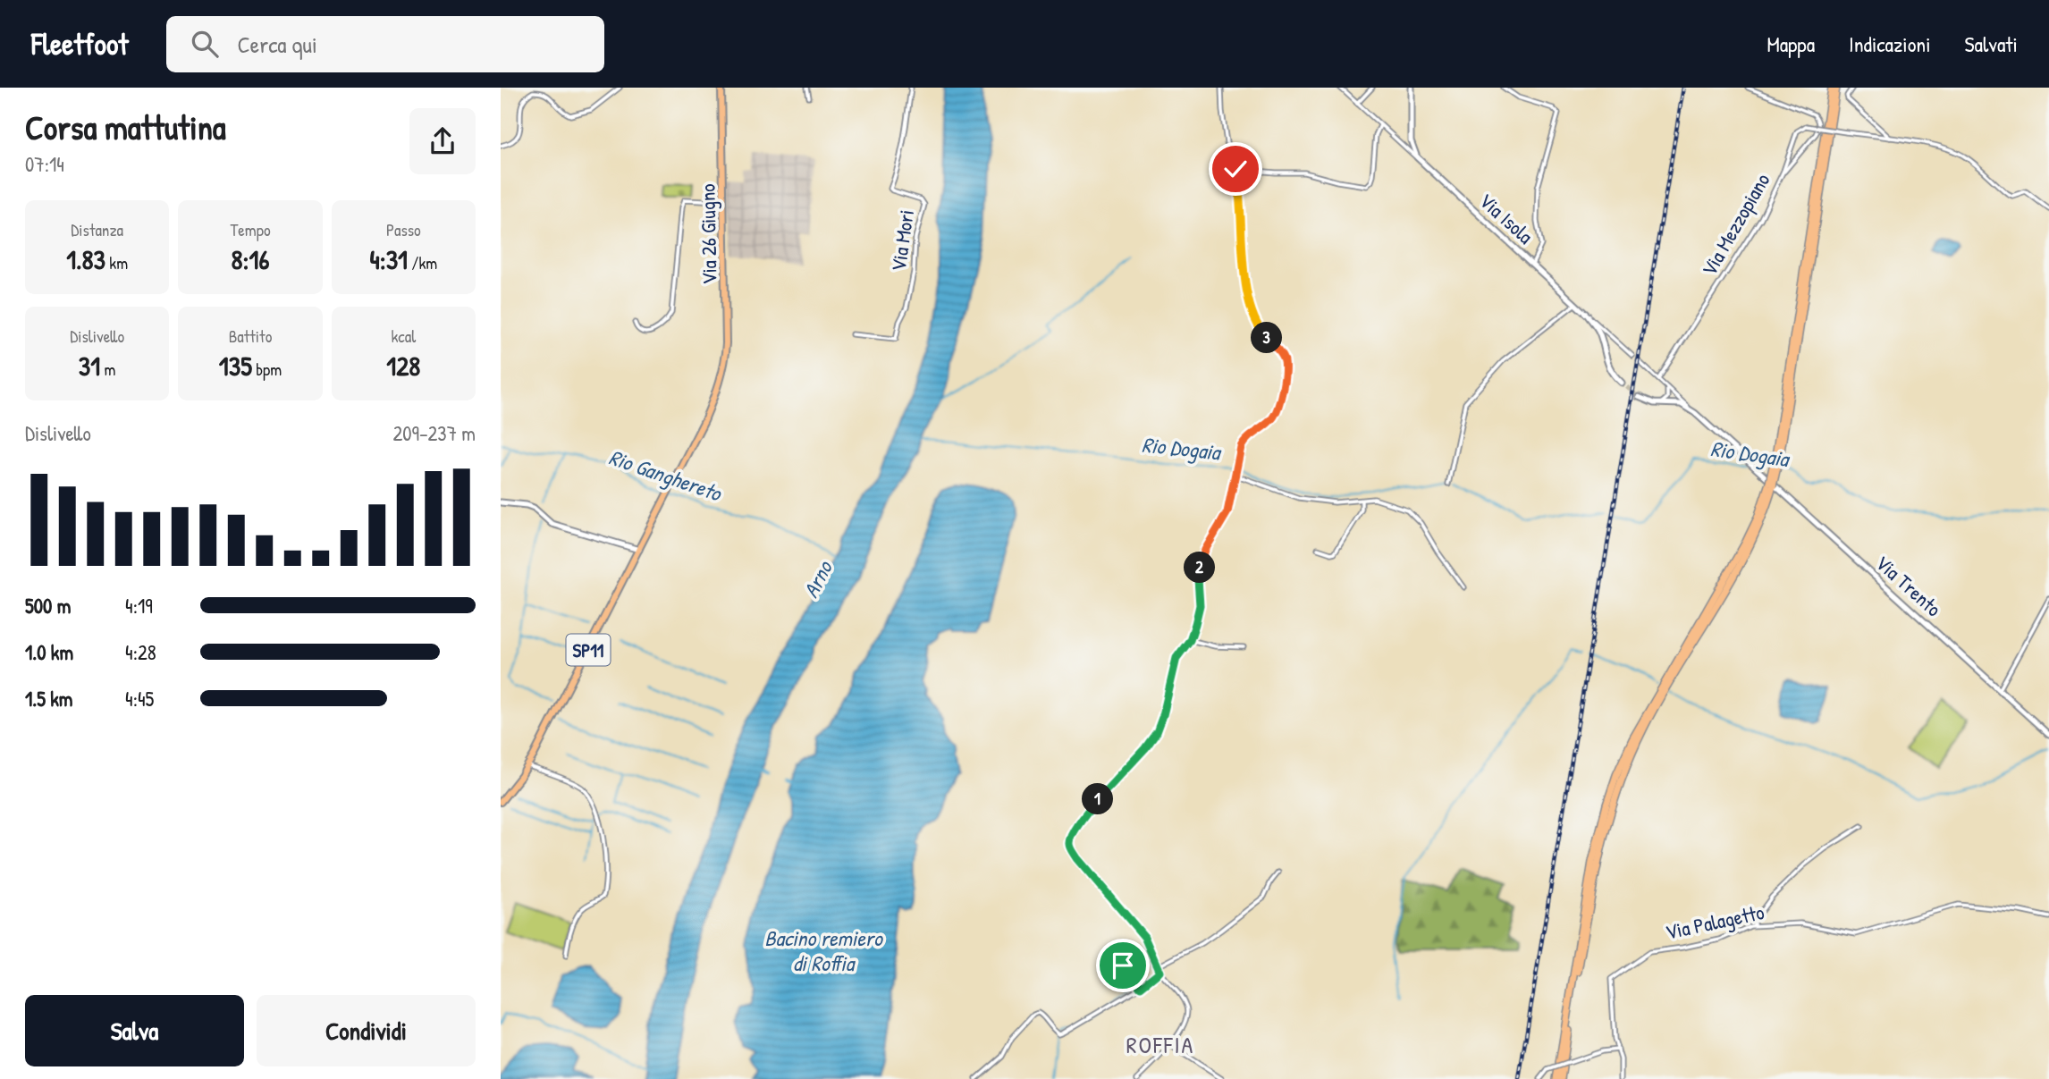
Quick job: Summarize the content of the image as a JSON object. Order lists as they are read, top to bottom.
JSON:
{
  "streets": {
    "main road": ["Via 26 Giugno", "SP11"],
    "street": [
      "Via Isola",
      "Via Mezzopiano",
      "Via Mori",
      "Via Trento",
      "Via Palagetto"
    ]
  },
  "crossings": [
    ["Via 26 Giugno", "SP11"]
  ],
  "districts": ["ROFFIA"],
  "water": [
    "Rio Dogaia",
    "Rio Ganghereto",
    "Arno",
    "Bacino remiero di Roffia"
  ],
  "page": {
    "header": "Fleetfoot",
    "search": "Cerca qui",
    "nav": ["Mappa", "Indicazioni", "Salvati"],
    "heading": ["Corsa mattutina", "07:14"],
    "stats": [
      ["Distanza", "1.83 km"],
      ["Tempo", "8:16"],
      ["Passo", "4:31 /km"],
      ["Dislivello", "31 m"],
      ["Battito", "135 bpm"],
      ["kcal", "128"]
    ],
    "pins": ["3", "2", "1"],
    "chart": ["Dislivello", "209–237 m"],
    "list": [
      {
        "name": "500 m",
        "note": "4:19"
      },
      {
        "name": "1.0 km",
        "note": "4:28"
      },
      {
        "name": "1.5 km",
        "note": "4:45"
      }
    ],
    "buttons": ["Salva", "Condividi"]
  }
}
